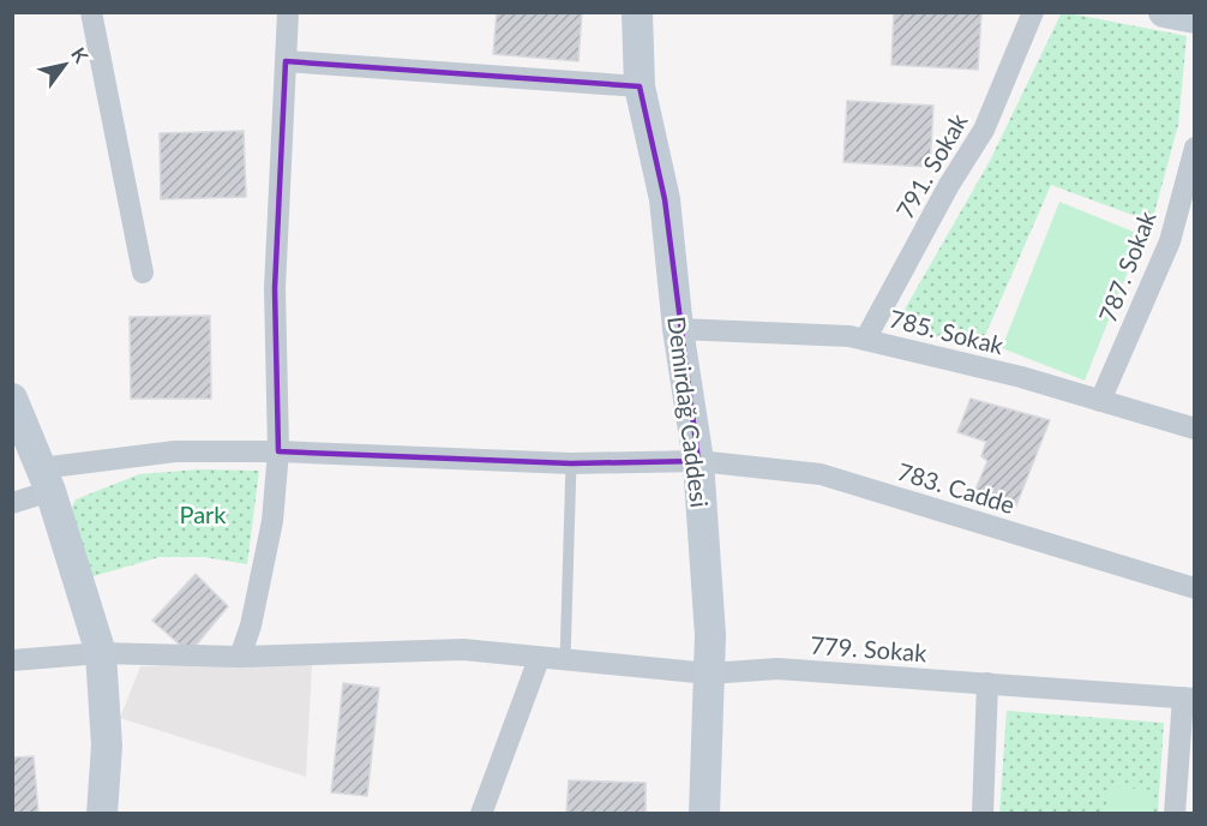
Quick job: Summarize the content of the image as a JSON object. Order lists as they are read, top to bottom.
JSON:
{
  "streets": {
    "street": [
      "791. Sokak",
      "787. Sokak",
      "785. Sokak",
      "Demirdağ Caddesi",
      "783. Cadde",
      "779. Sokak"
    ]
  },
  "crossings": [
    ["791. Sokak", "785. Sokak"],
    ["787. Sokak", "785. Sokak"],
    ["785. Sokak", "Demirdağ Caddesi"],
    ["Demirdağ Caddesi", "783. Cadde"],
    ["Demirdağ Caddesi", "779. Sokak"]
  ],
  "parks": ["Park"],
  "north": "top right"
}
